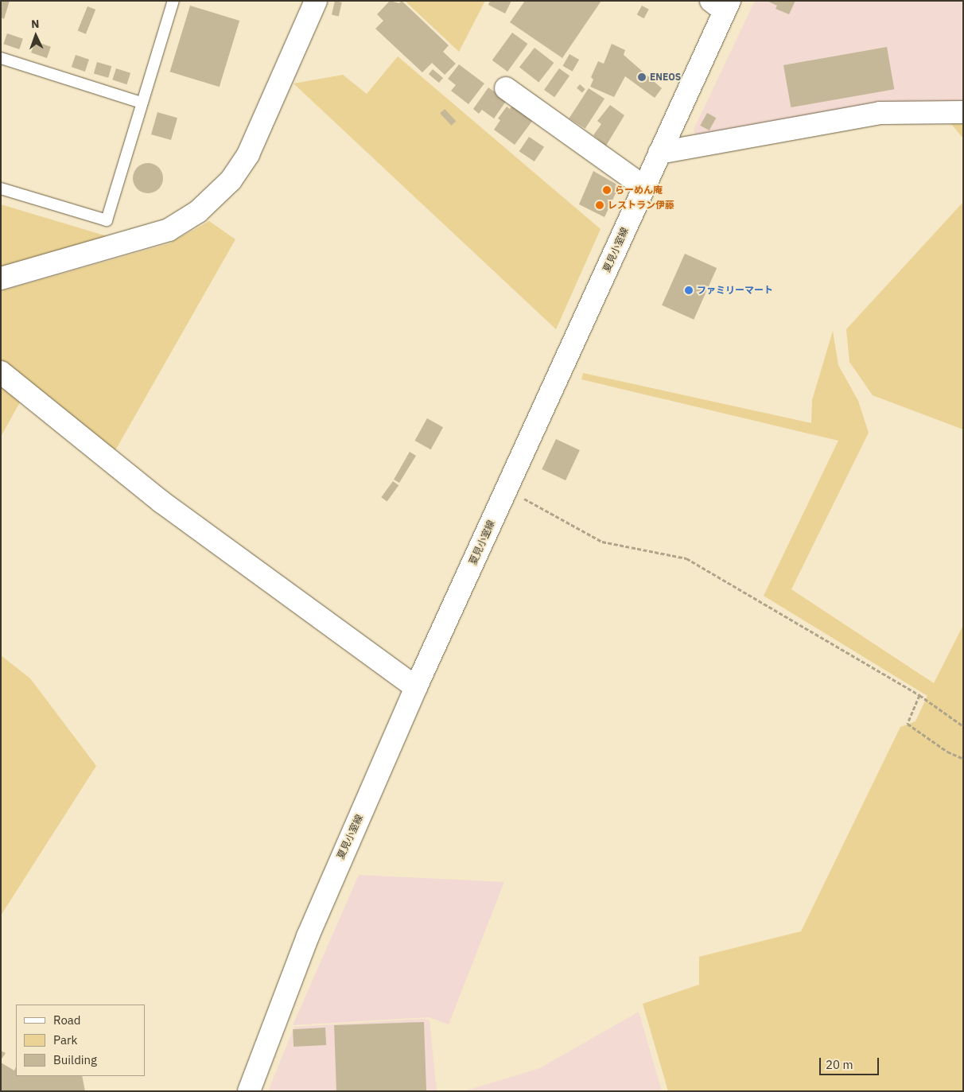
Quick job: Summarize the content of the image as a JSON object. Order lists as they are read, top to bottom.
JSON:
{
  "streets": {
    "street": ["夏見小室線"]
  },
  "places": [
    "ENEOS",
    "らーめん庵",
    "レストラン伊藤",
    "ファミリーマート"
  ],
  "legend": ["Road", "Park", "Building"],
  "scale_bar": "20 m",
  "north": "top"
}
